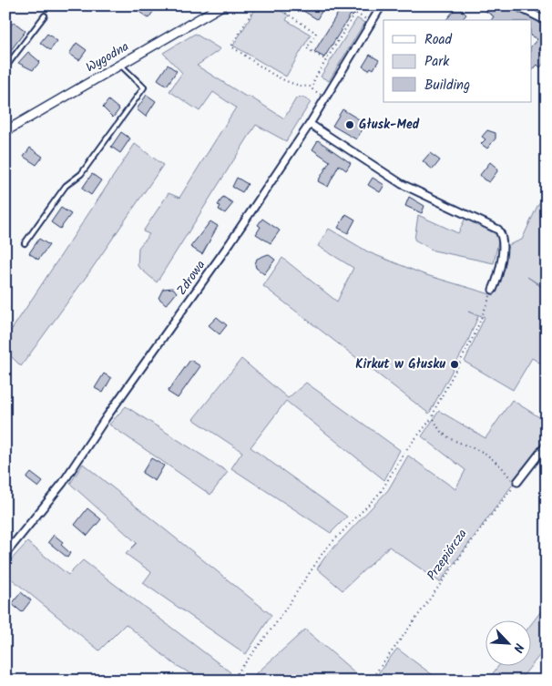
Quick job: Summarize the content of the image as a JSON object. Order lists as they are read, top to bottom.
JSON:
{
  "streets": {
    "street": ["Wygodna", "Zdrowa"],
    "path": ["Przepiórcza"]
  },
  "places": ["Głusk-Med", "Kirkut w Głusku"],
  "legend": ["Road", "Park", "Building"],
  "north": "bottom right"
}
